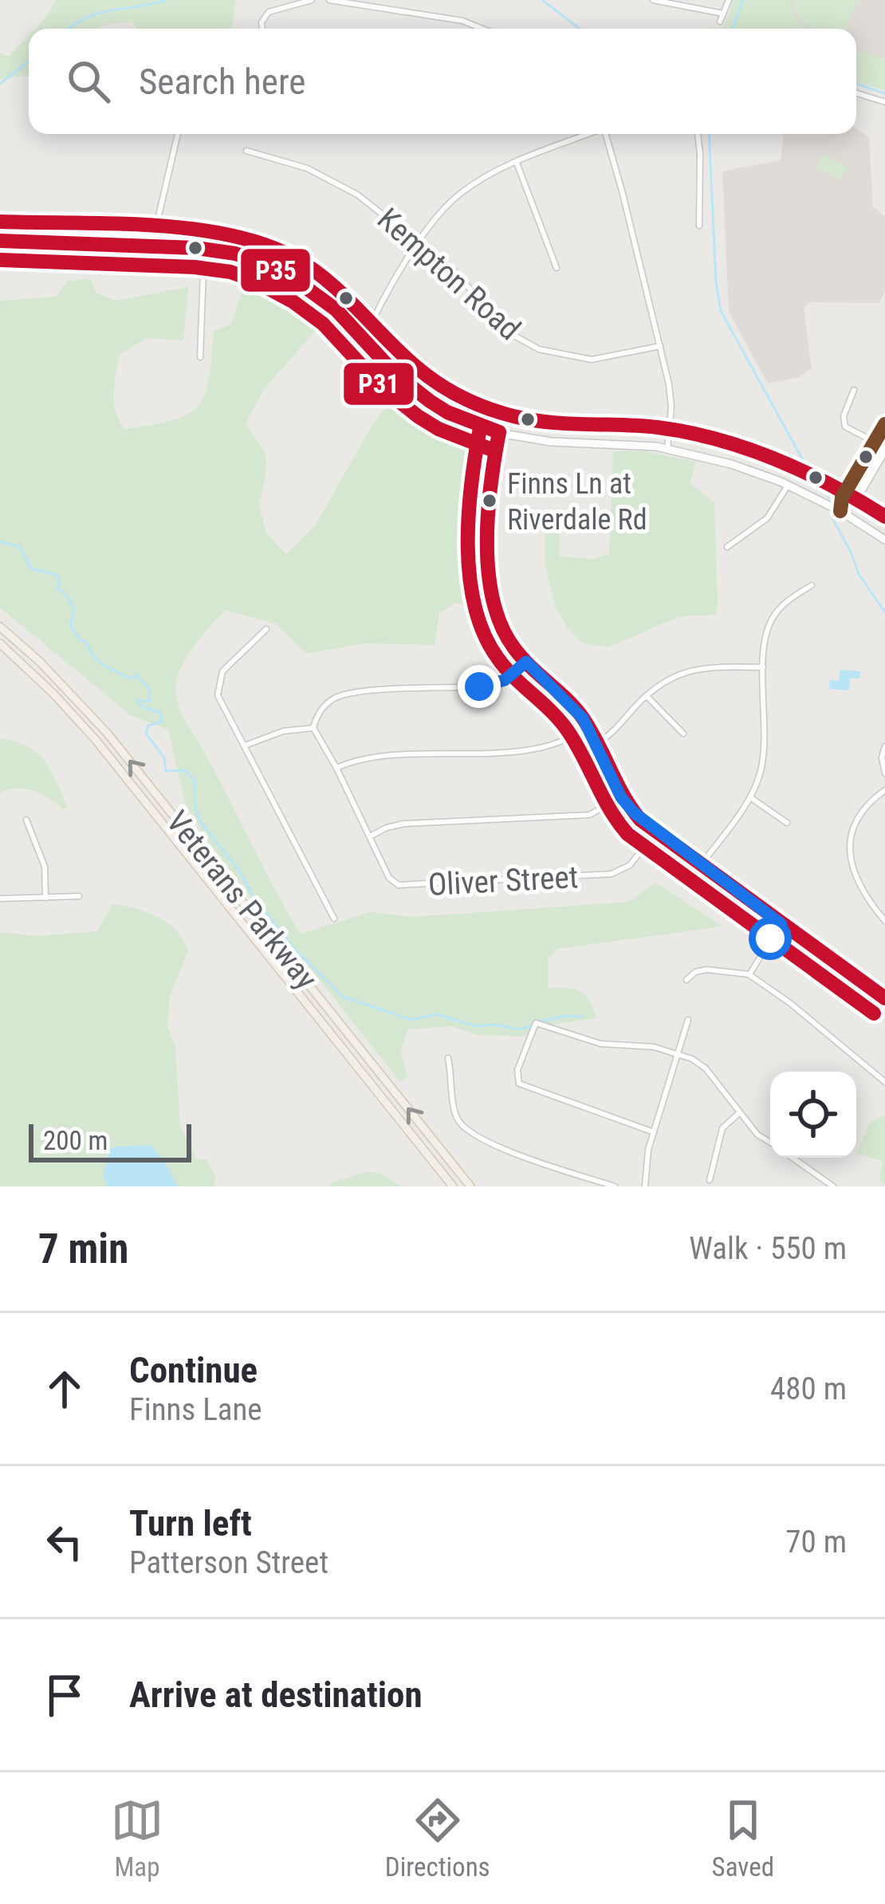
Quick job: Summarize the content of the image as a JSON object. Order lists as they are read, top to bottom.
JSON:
{
  "streets": {
    "main road": ["Veterans Parkway"],
    "street": ["Kempton Road", "Oliver Street"]
  },
  "places": ["Finns Ln at Riverdale Rd"],
  "lines": ["transit line P35", "transit line P31"],
  "scale_bar": "200 m",
  "page": {
    "search": "Search here",
    "scale": "200 m",
    "heading": ["7 min", "Walk · 550 m"],
    "list": [
      ["Continue", "Finns Lane", "480 m"],
      ["Turn left", "Patterson Street", "70 m"],
      "Arrive at destination"
    ],
    "nav": ["Map", "Directions", "Saved"]
  }
}
